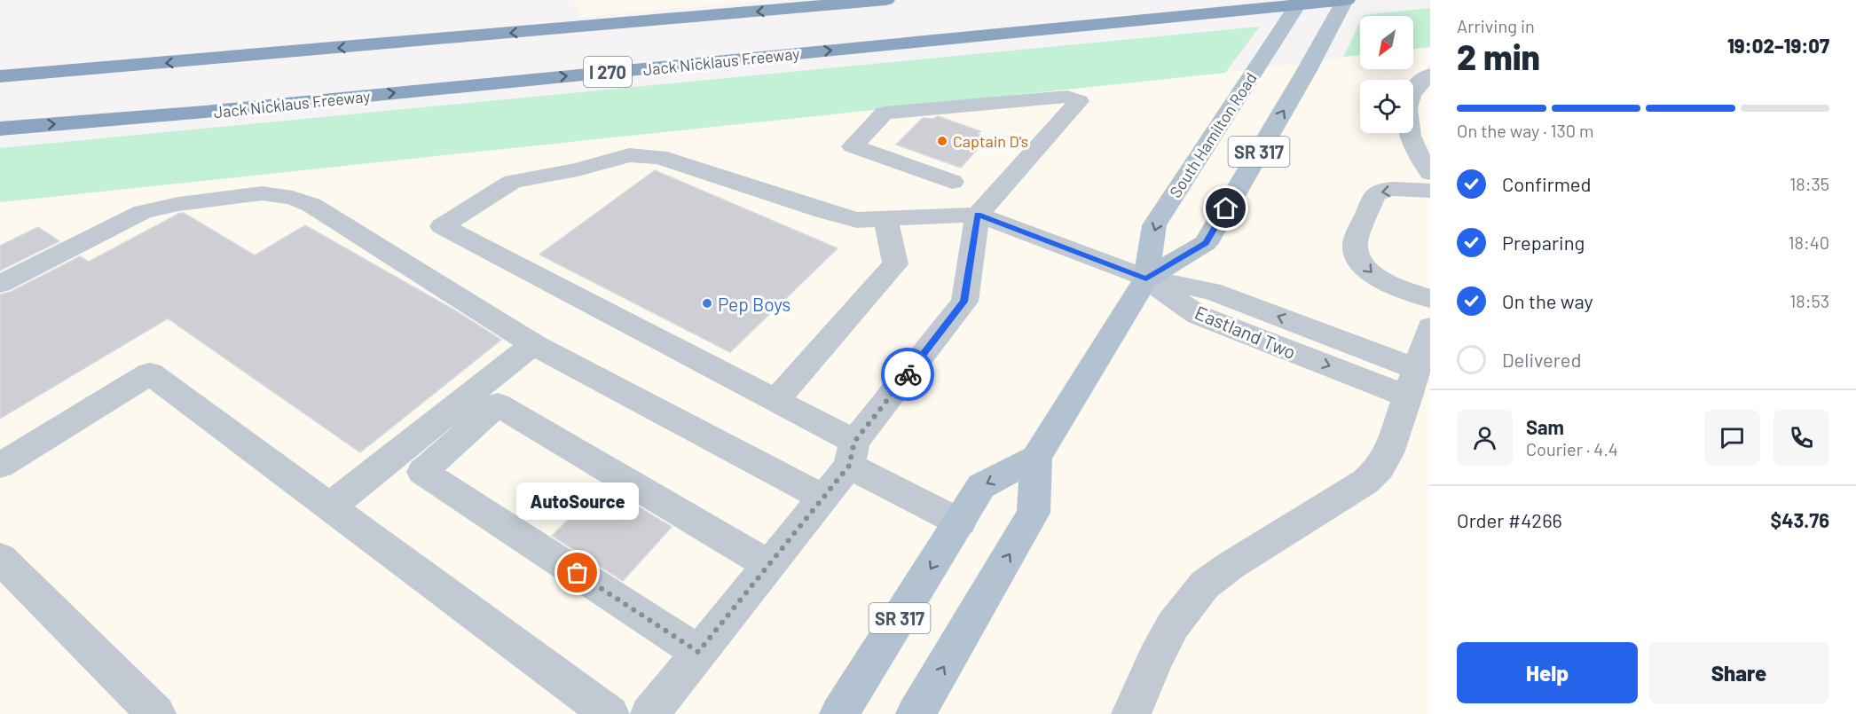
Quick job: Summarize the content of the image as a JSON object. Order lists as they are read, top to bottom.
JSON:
{
  "streets": {
    "highway": ["Jack Nicklaus Freeway", "I 270"],
    "main road": ["South Hamilton Road", "SR 317"],
    "street": ["Eastland Two"]
  },
  "crossings": [
    ["Jack Nicklaus Freeway", "South Hamilton Road"],
    ["South Hamilton Road", "SR 317"],
    ["South Hamilton Road", "Eastland Two"]
  ],
  "places": ["Captain D's", "Pep Boys", "AutoSource"],
  "north": "bottom left",
  "page": {
    "heading": ["2 min", "Arriving in", "19:02–19:07"],
    "panel": [
      "Sam",
      "Courier · 4.4",
      "Order #4266",
      "$43.76"
    ],
    "bar": "On the way · 130 m",
    "list": [
      ["Confirmed", "18:35"],
      ["Preparing", "18:40"],
      ["On the way", "18:53"],
      "Delivered"
    ],
    "bubble": "AutoSource",
    "buttons": ["Help", "Share"]
  }
}
